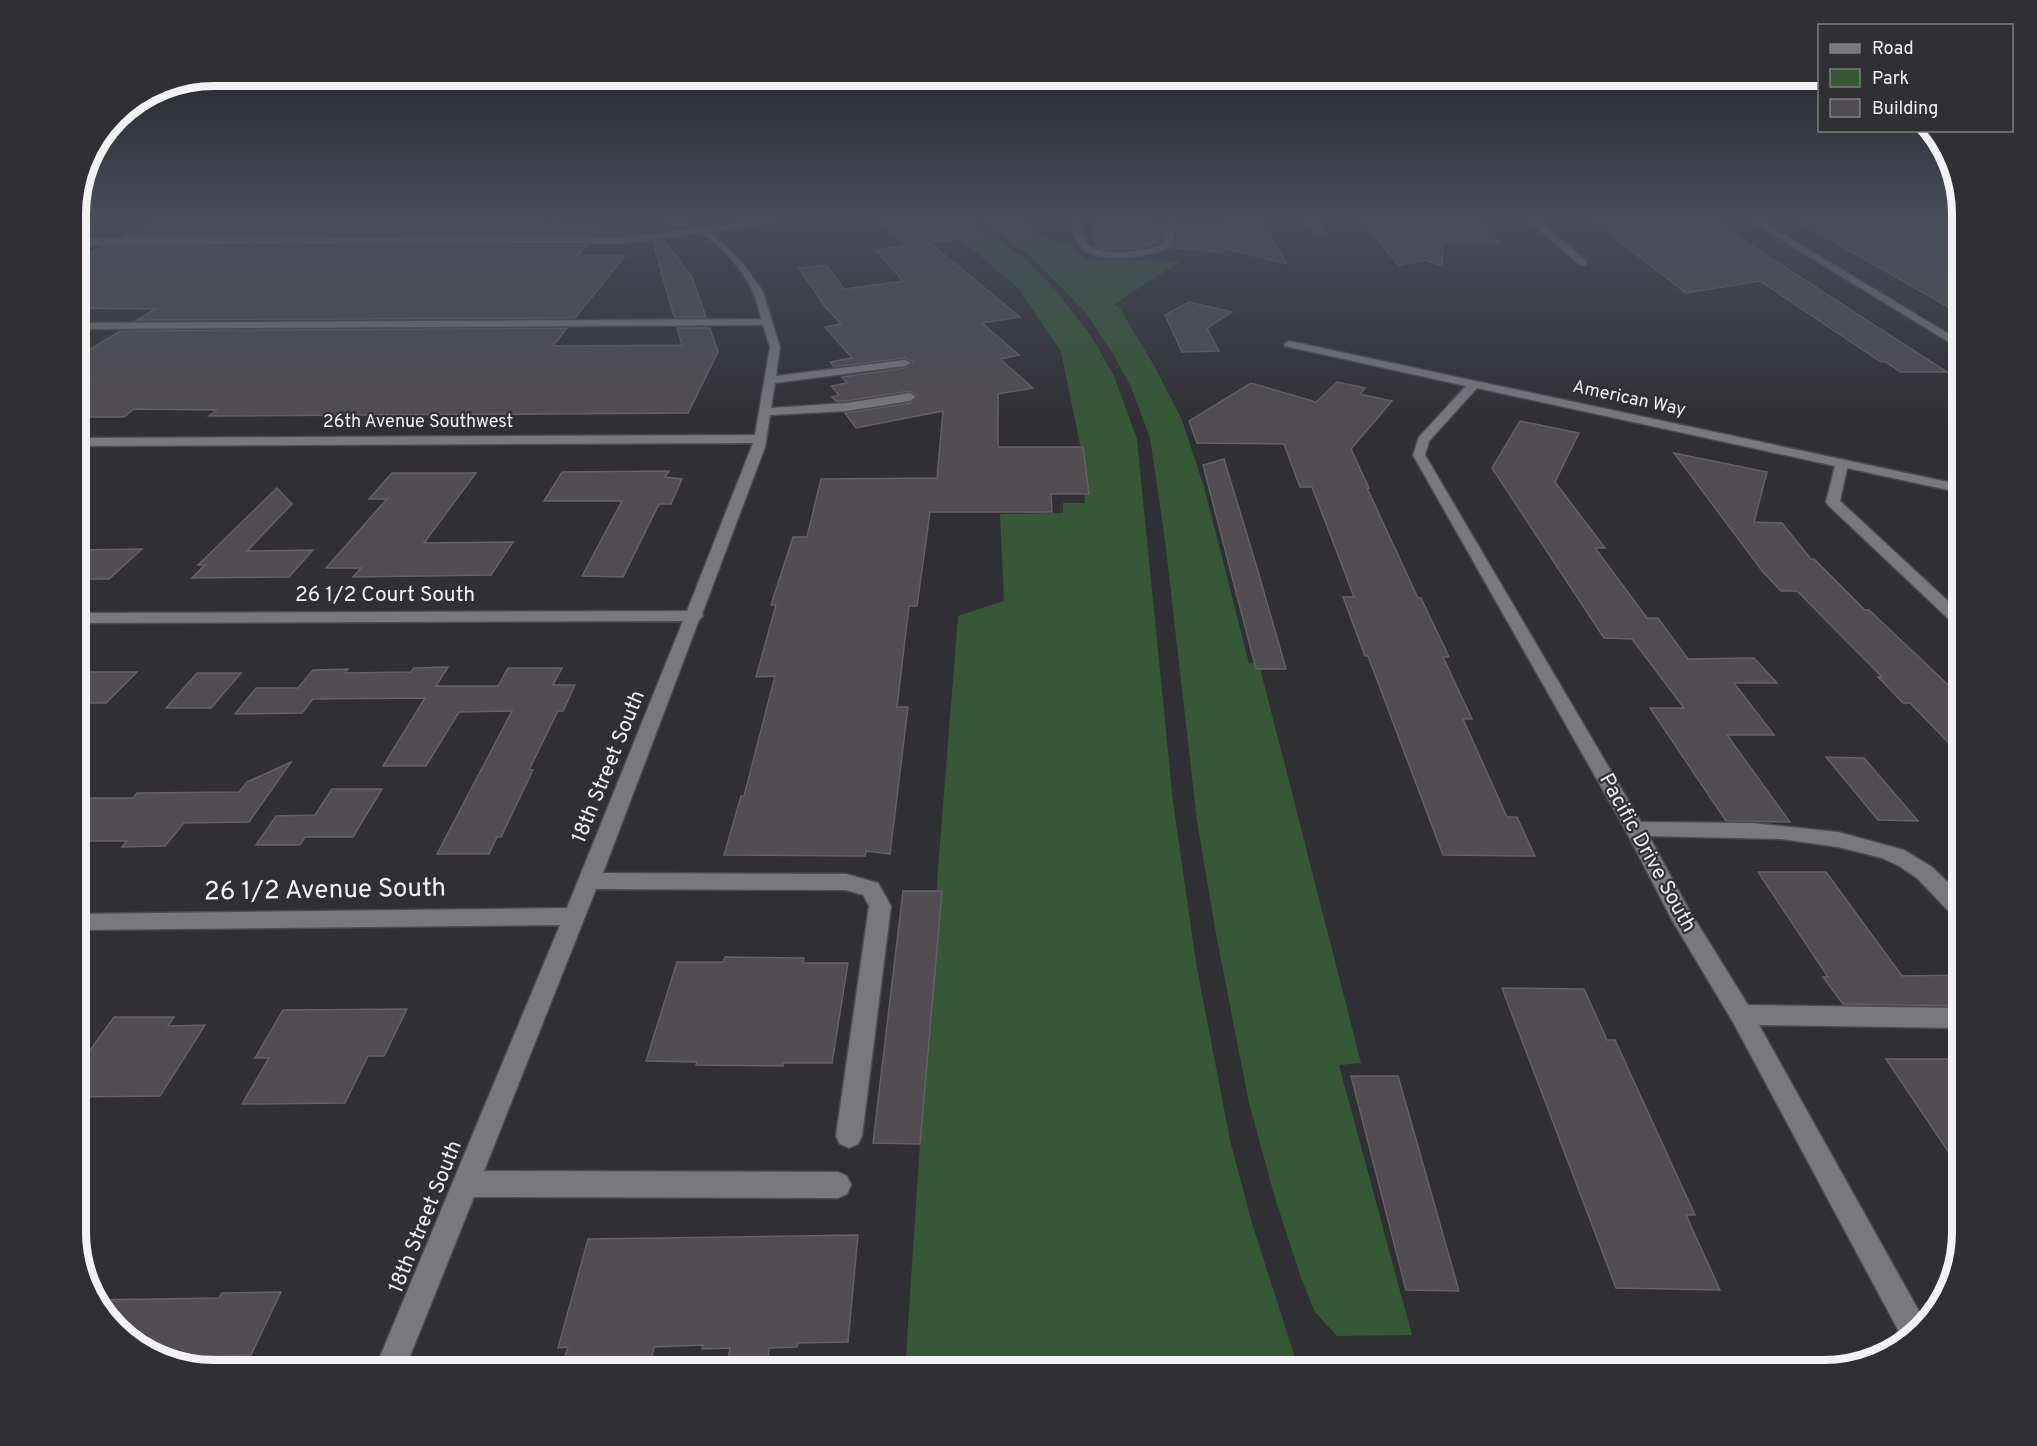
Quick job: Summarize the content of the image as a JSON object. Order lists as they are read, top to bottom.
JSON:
{
  "streets": {
    "street": [
      "American Way",
      "26th Avenue Southwest",
      "26 1/2 Court South",
      "18th Street South",
      "Pacific Drive South",
      "26 1/2 Avenue South"
    ]
  },
  "crossings": [
    ["American Way", "Pacific Drive South"],
    ["26th Avenue Southwest", "18th Street South"],
    ["26 1/2 Court South", "18th Street South"],
    ["18th Street South", "26 1/2 Avenue South"]
  ],
  "legend": ["Road", "Park", "Building"]
}
